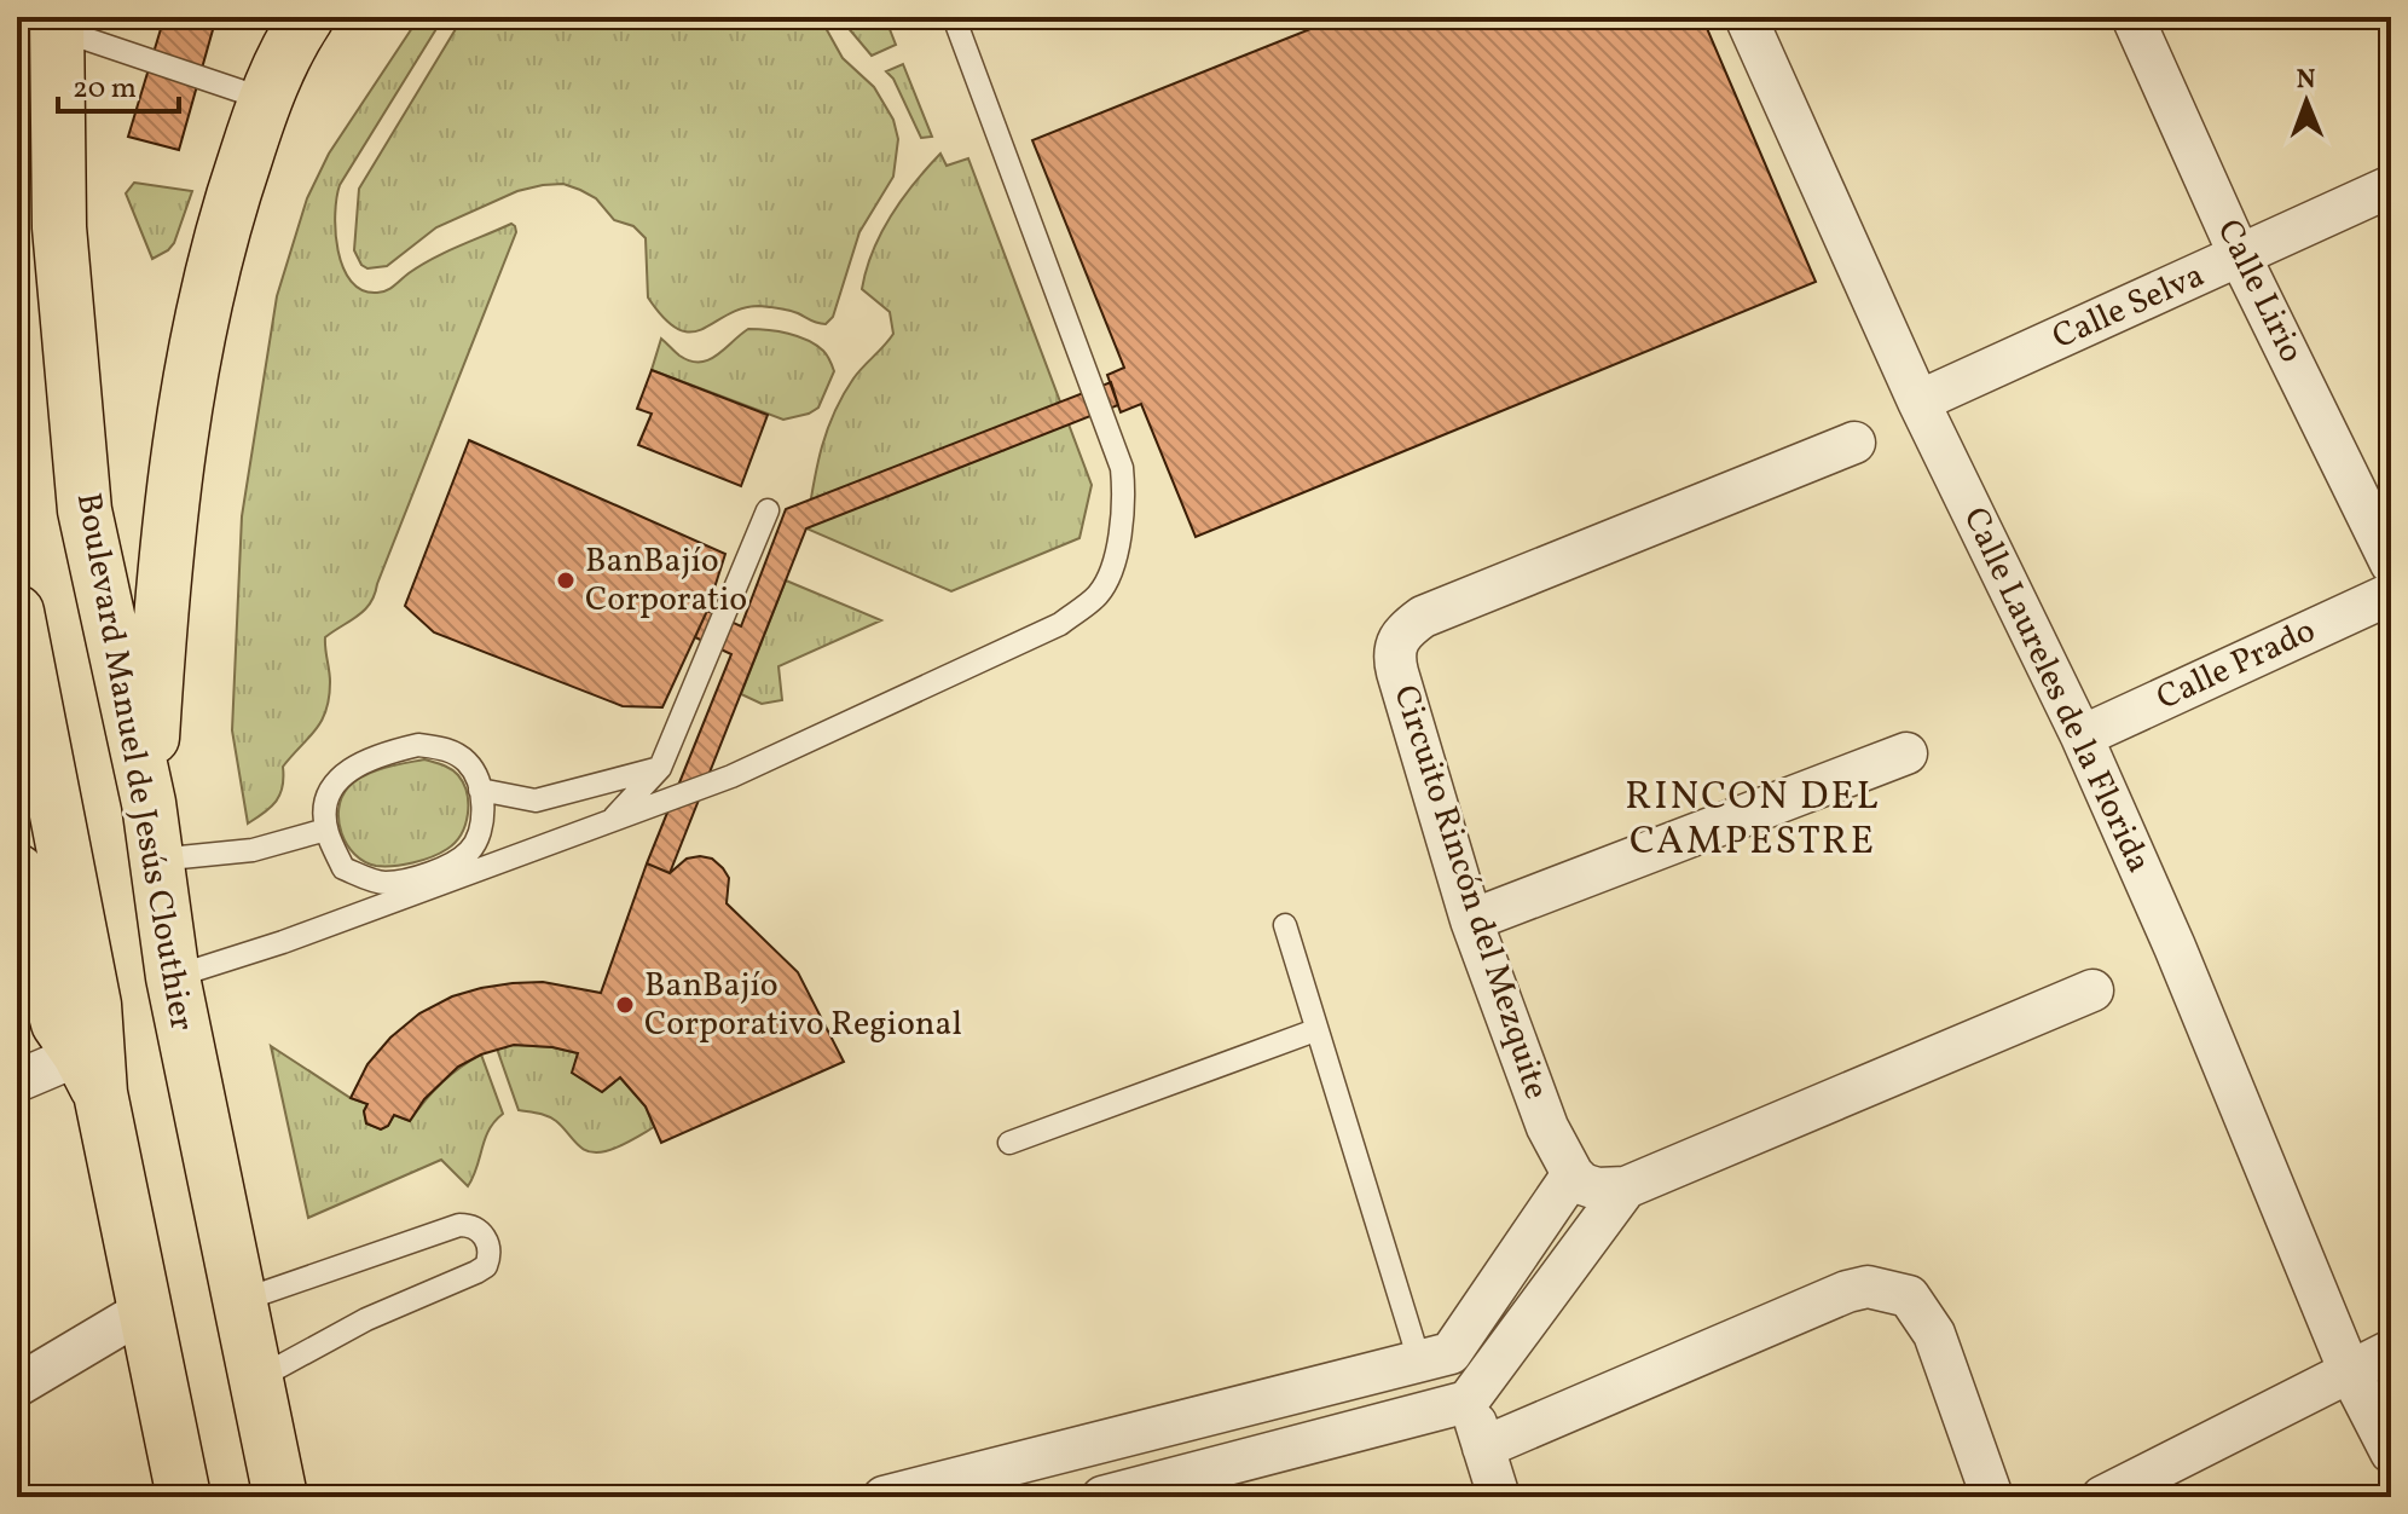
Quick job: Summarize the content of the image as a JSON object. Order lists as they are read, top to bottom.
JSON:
{
  "streets": {
    "main road": ["Boulevard Manuel de Jesús Clouthier"],
    "street": [
      "Calle Lirio",
      "Calle Selva",
      "Calle Prado",
      "Calle Laureles de la Florida",
      "Circuito Rincón del Mezquite"
    ]
  },
  "crossings": [
    ["Calle Lirio", "Calle Selva"],
    ["Calle Selva", "Calle Laureles de la Florida"],
    ["Calle Prado", "Calle Laureles de la Florida"]
  ],
  "districts": ["RINCON DEL CAMPESTRE"],
  "places": ["BanBajío Corporatio", "BanBajío Corporativo Regional"],
  "scale_bar": "20 m",
  "north": "top"
}
